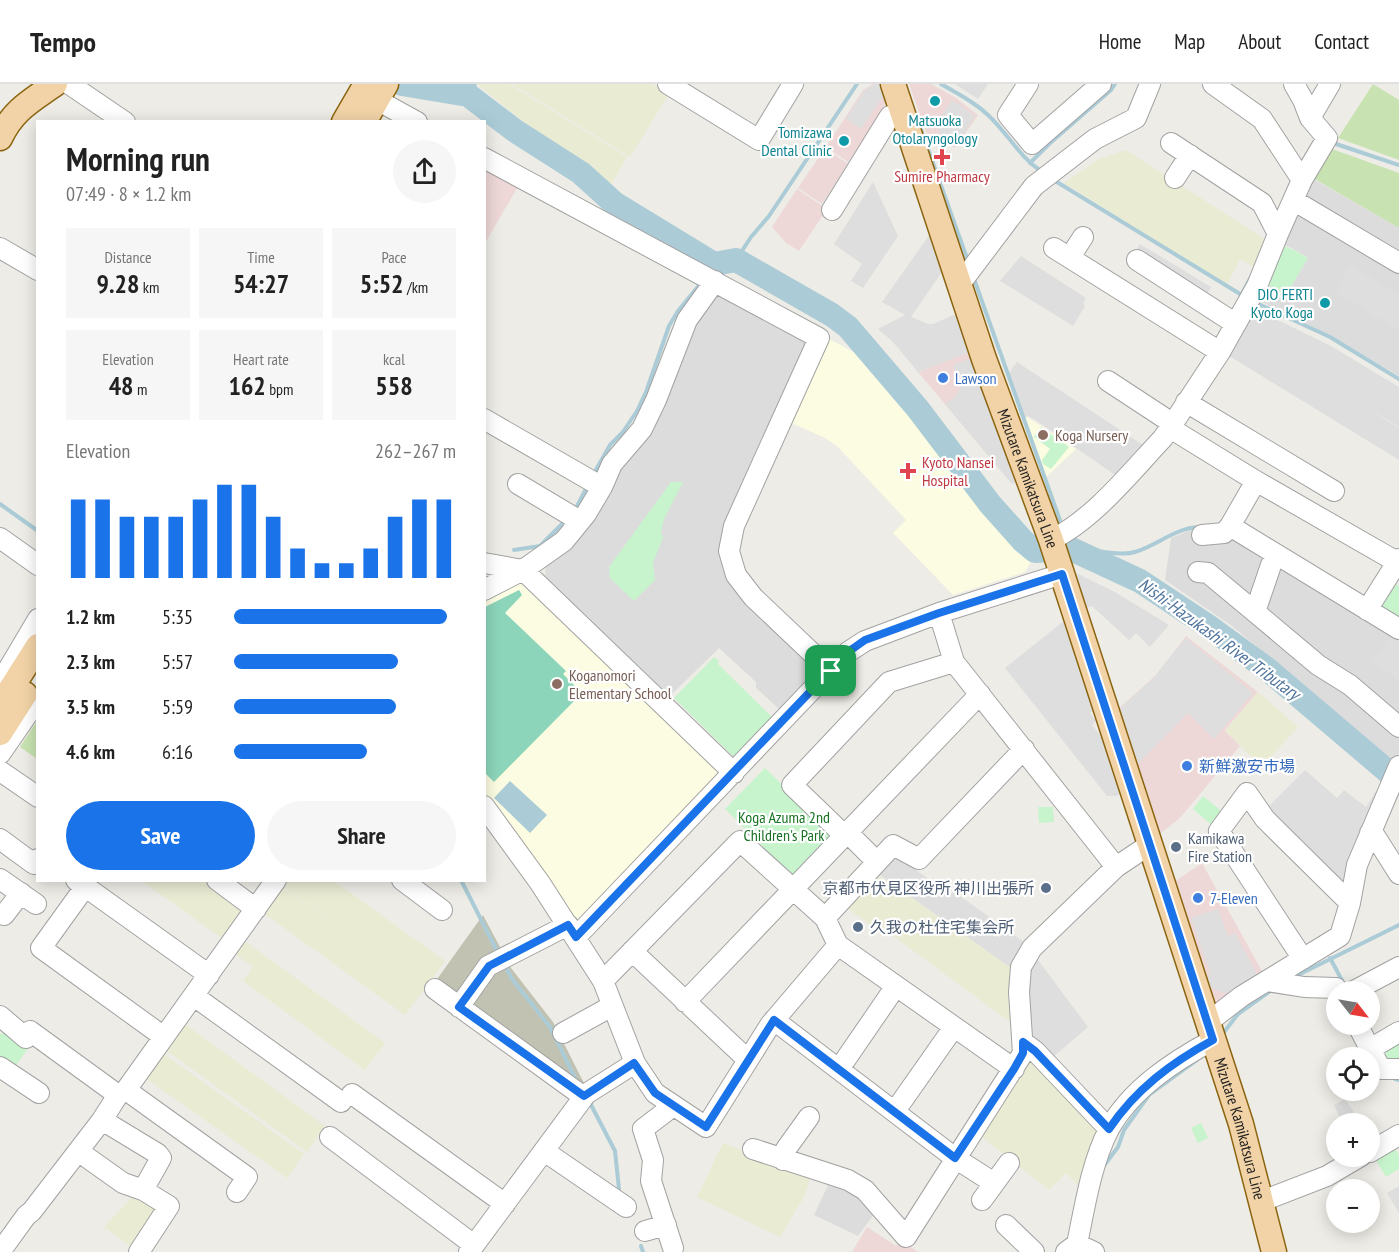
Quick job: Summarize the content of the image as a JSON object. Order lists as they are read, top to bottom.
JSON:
{
  "streets": {
    "main road": ["Mizutare Kamikatsura Line"]
  },
  "water": ["Nishi-Hazukashi River Tributary"],
  "parks": ["Koga Azuma 2nd Children's Park"],
  "places": {
    "other": [
      "Matsuoka Otolaryngology",
      "Tomizawa Dental Clinic",
      "DIO FERTI Kyoto Koga",
      "Lawson",
      "Koga Nursery",
      "Koganomori Elementary School",
      "新鮮激安市場",
      "Kamikawa Fire Station",
      "京都市伏見区役所 神川出張所",
      "7-Eleven",
      "久我の杜住宅集会所"
    ],
    "health": ["Sumire Pharmacy", "Kyoto Nansei Hospital"]
  },
  "north": "bottom right",
  "page": {
    "header": "Tempo",
    "nav": [
      "Home",
      "Map",
      "About",
      "Contact"
    ],
    "heading": ["Morning run", "07:49 · 8 × 1.2 km"],
    "stats": [
      ["Distance", "9.28 km"],
      ["Time", "54:27"],
      ["Pace", "5:52 /km"],
      ["Elevation", "48 m"],
      ["Heart rate", "162 bpm"],
      ["kcal", "558"]
    ],
    "chart": ["Elevation", "262–267 m"],
    "list": [
      {
        "name": "1.2 km",
        "note": "5:35"
      },
      {
        "name": "2.3 km",
        "note": "5:57"
      },
      {
        "name": "3.5 km",
        "note": "5:59"
      },
      {
        "name": "4.6 km",
        "note": "6:16"
      }
    ],
    "buttons": ["Save", "Share"],
    "map_buttons": ["+", "−"]
  }
}
